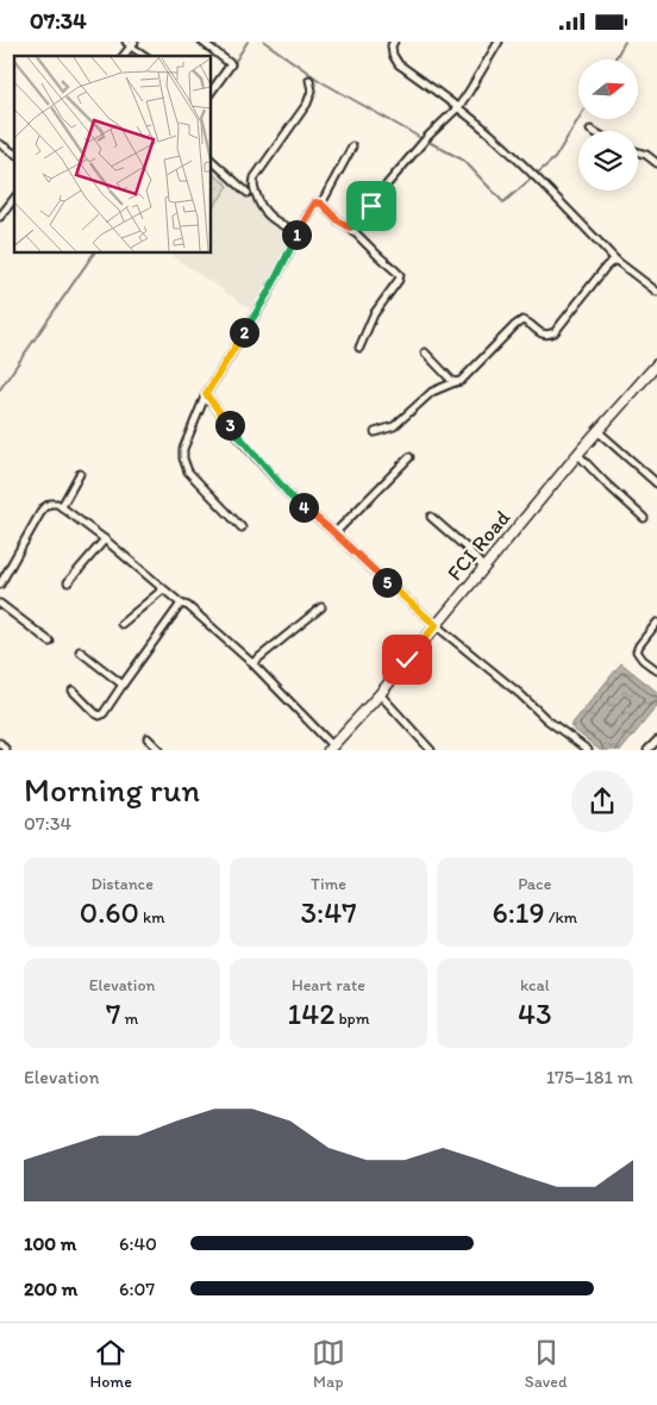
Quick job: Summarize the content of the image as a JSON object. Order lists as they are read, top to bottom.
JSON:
{
  "streets": {
    "street": ["FCI Road"]
  },
  "north": "right",
  "page": {
    "status": "07:34",
    "pins": [
      "1",
      "2",
      "3",
      "4",
      "5"
    ],
    "heading": ["Morning run", "07:34"],
    "stats": [
      ["Distance", "0.60 km"],
      ["Time", "3:47"],
      ["Pace", "6:19 /km"],
      ["Elevation", "7 m"],
      ["Heart rate", "142 bpm"],
      ["kcal", "43"]
    ],
    "chart": ["Elevation", "175–181 m"],
    "list": [
      {
        "name": "100 m",
        "note": "6:40"
      },
      {
        "name": "200 m",
        "note": "6:07"
      }
    ],
    "tabs": ["Home", "Map", "Saved"]
  }
}
